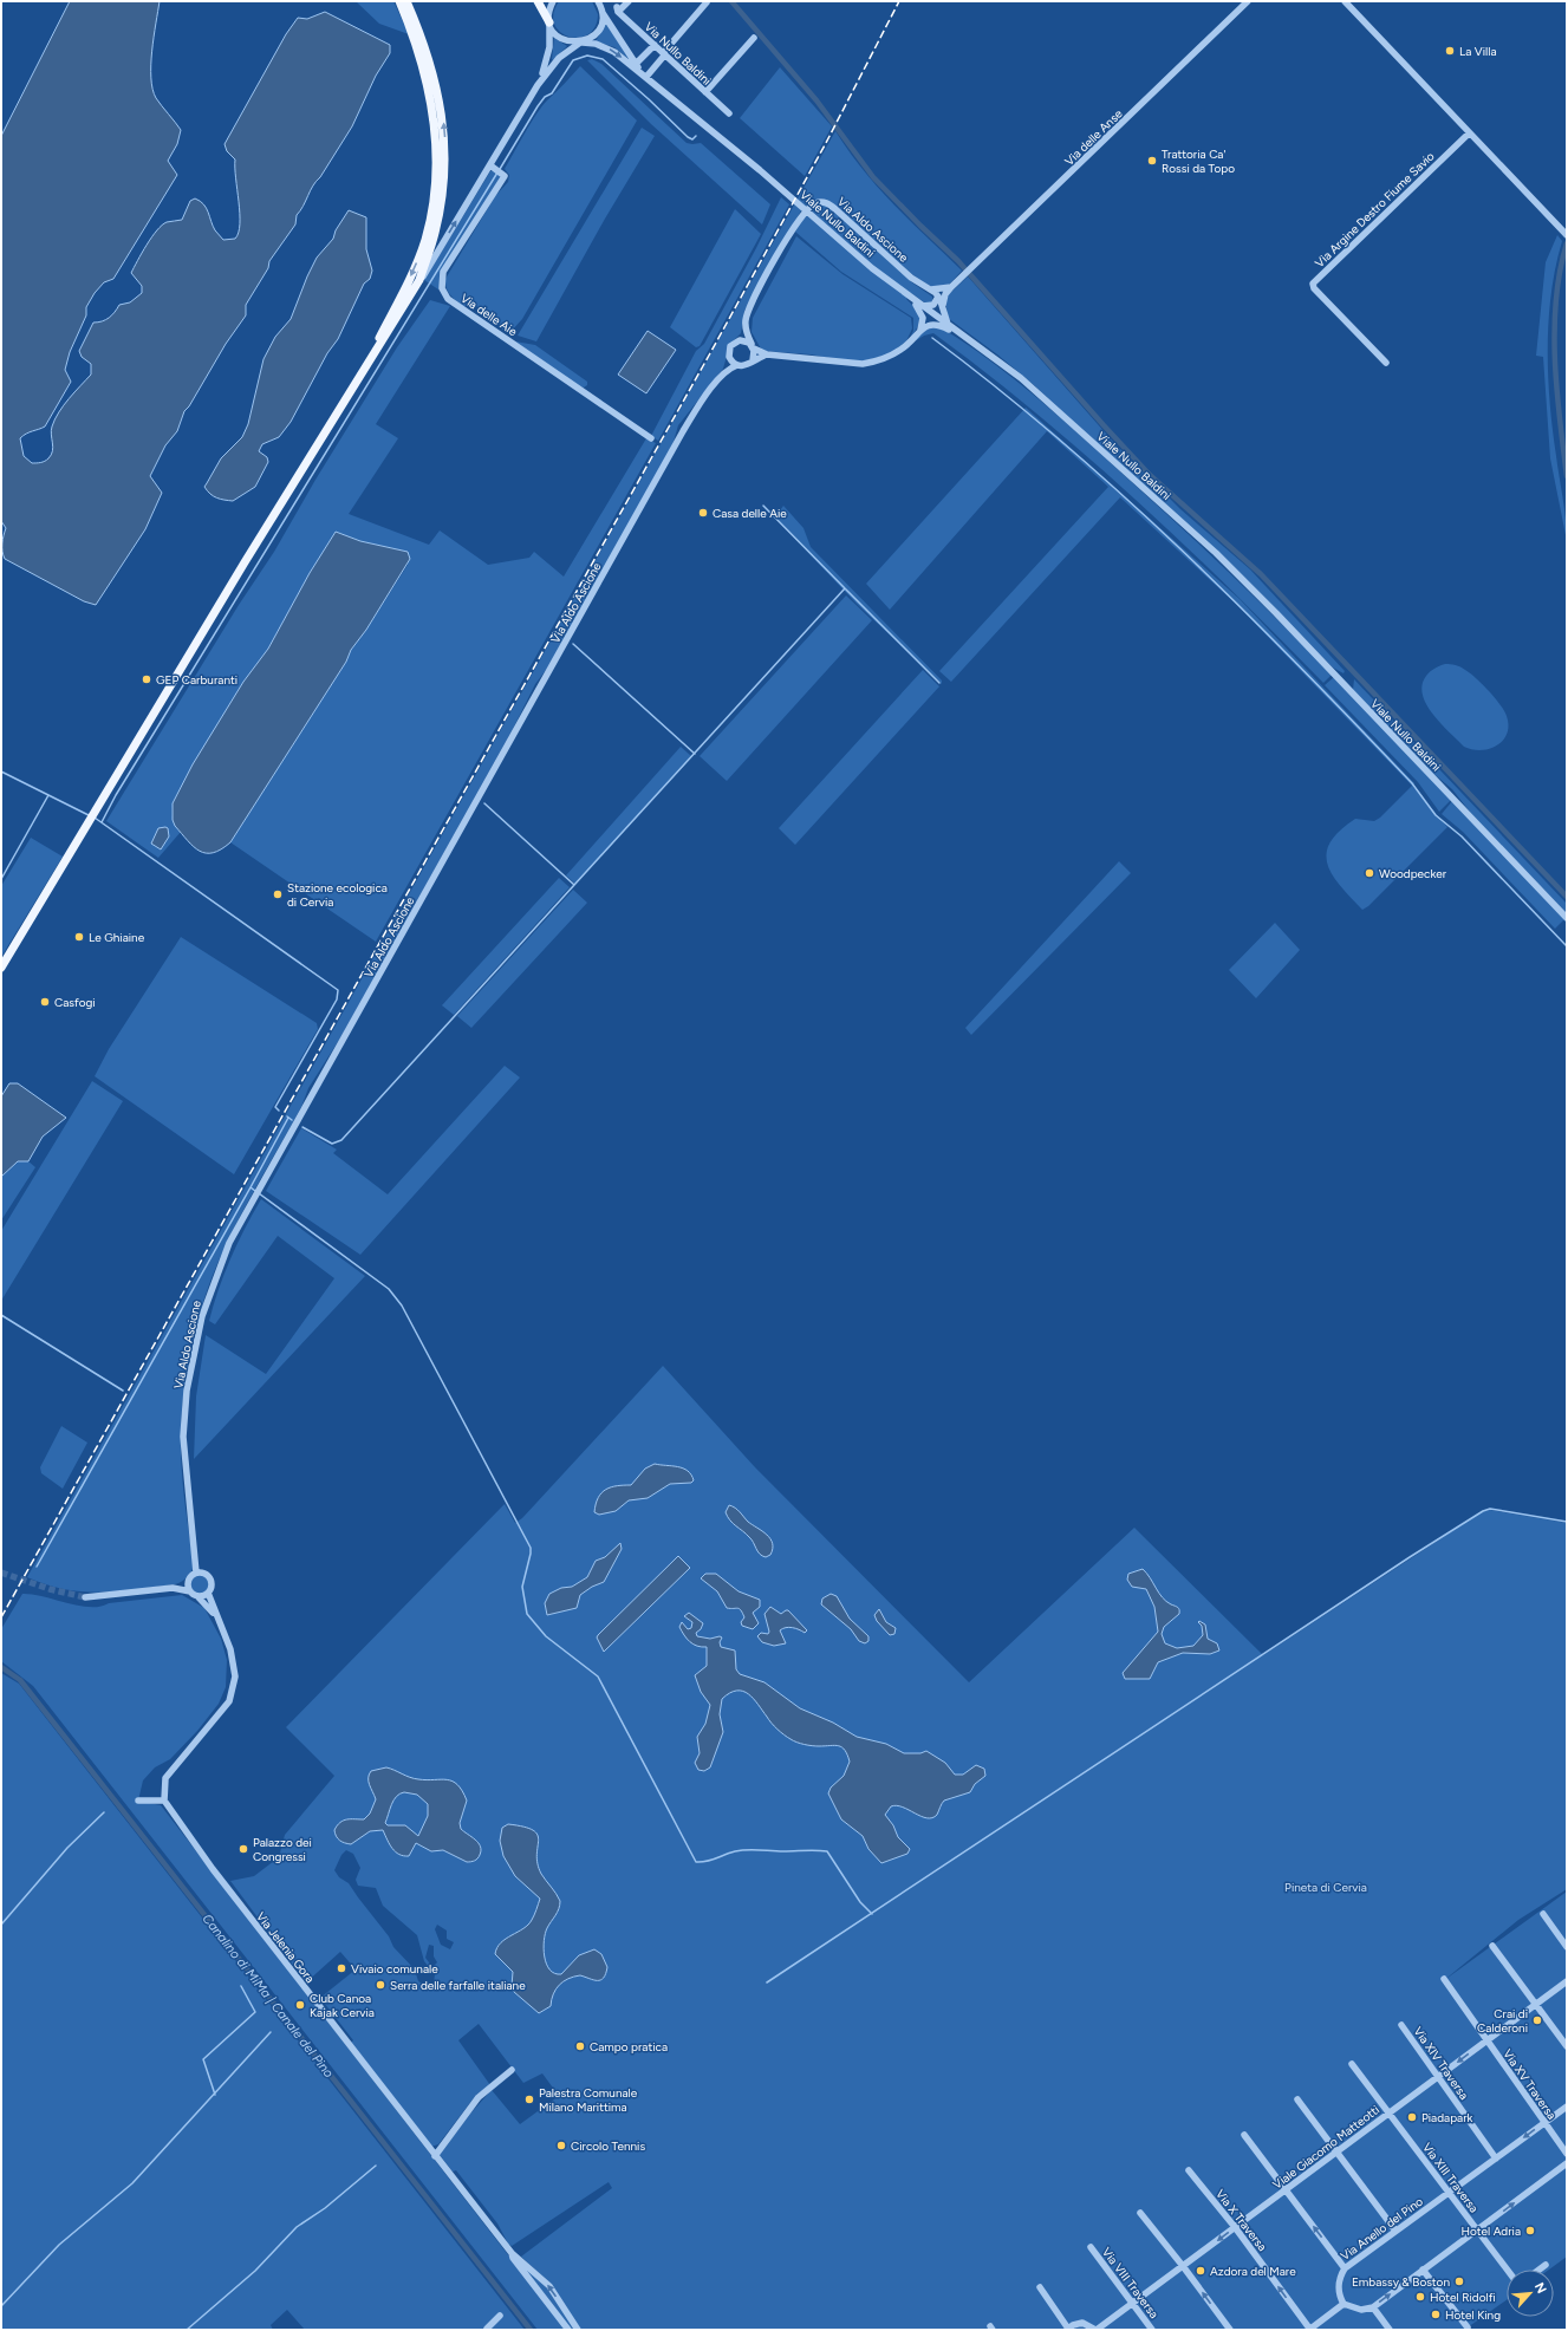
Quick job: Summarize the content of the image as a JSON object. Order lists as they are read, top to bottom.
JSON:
{
  "streets": {
    "street": [
      "Via Nullo Baldini",
      "Via delle Anse",
      "Via Argine Destro Fiume Savio",
      "Viale Nullo Baldini",
      "Via Aldo Ascione",
      "Via delle Aie",
      "Via Jelenia Gora",
      "Via XIV Traversa",
      "Via XV Traversa",
      "Viale Giacomo Matteotti",
      "Via XIII Traversa",
      "Via X Traversa",
      "Via Anello del Pino",
      "Via VIII Traversa"
    ]
  },
  "crossings": [
    ["Via delle Anse", "Viale Nullo Baldini"],
    ["Via delle Anse", "Via Aldo Ascione"],
    ["Via XIV Traversa", "Viale Giacomo Matteotti"],
    ["Via XIV Traversa", "Via Anello del Pino"],
    ["Via XV Traversa", "Viale Giacomo Matteotti"],
    ["Via XV Traversa", "Via Anello del Pino"],
    ["Viale Giacomo Matteotti", "Via XIII Traversa"],
    ["Viale Giacomo Matteotti", "Via X Traversa"],
    ["Viale Giacomo Matteotti", "Via VIII Traversa"],
    ["Via XIII Traversa", "Via Anello del Pino"]
  ],
  "one_way": ["Via X Traversa"],
  "water": ["Canalino di MiMa | Canale del Pino"],
  "parks": ["Pineta di Cervia"],
  "places": [
    "La Villa",
    "Trattoria Ca' Rossi da Topo",
    "Casa delle Aie",
    "GEP Carburanti",
    "Woodpecker",
    "Stazione ecologica di Cervia",
    "Le Ghiaine",
    "Casfogi",
    "Palazzo dei Congressi",
    "Vivaio comunale",
    "Serra delle farfalle italiane",
    "Club Canoa Kajak Cervia",
    "Crai di Calderoni",
    "Campo pratica",
    "Palestra Comunale Milano Marittima",
    "Piadapark",
    "Circolo Tennis",
    "Hotel Adria",
    "Azdora del Mare",
    "Embassy & Boston",
    "Hotel Ridolfi",
    "Hotel King"
  ],
  "north": "top right"
}
